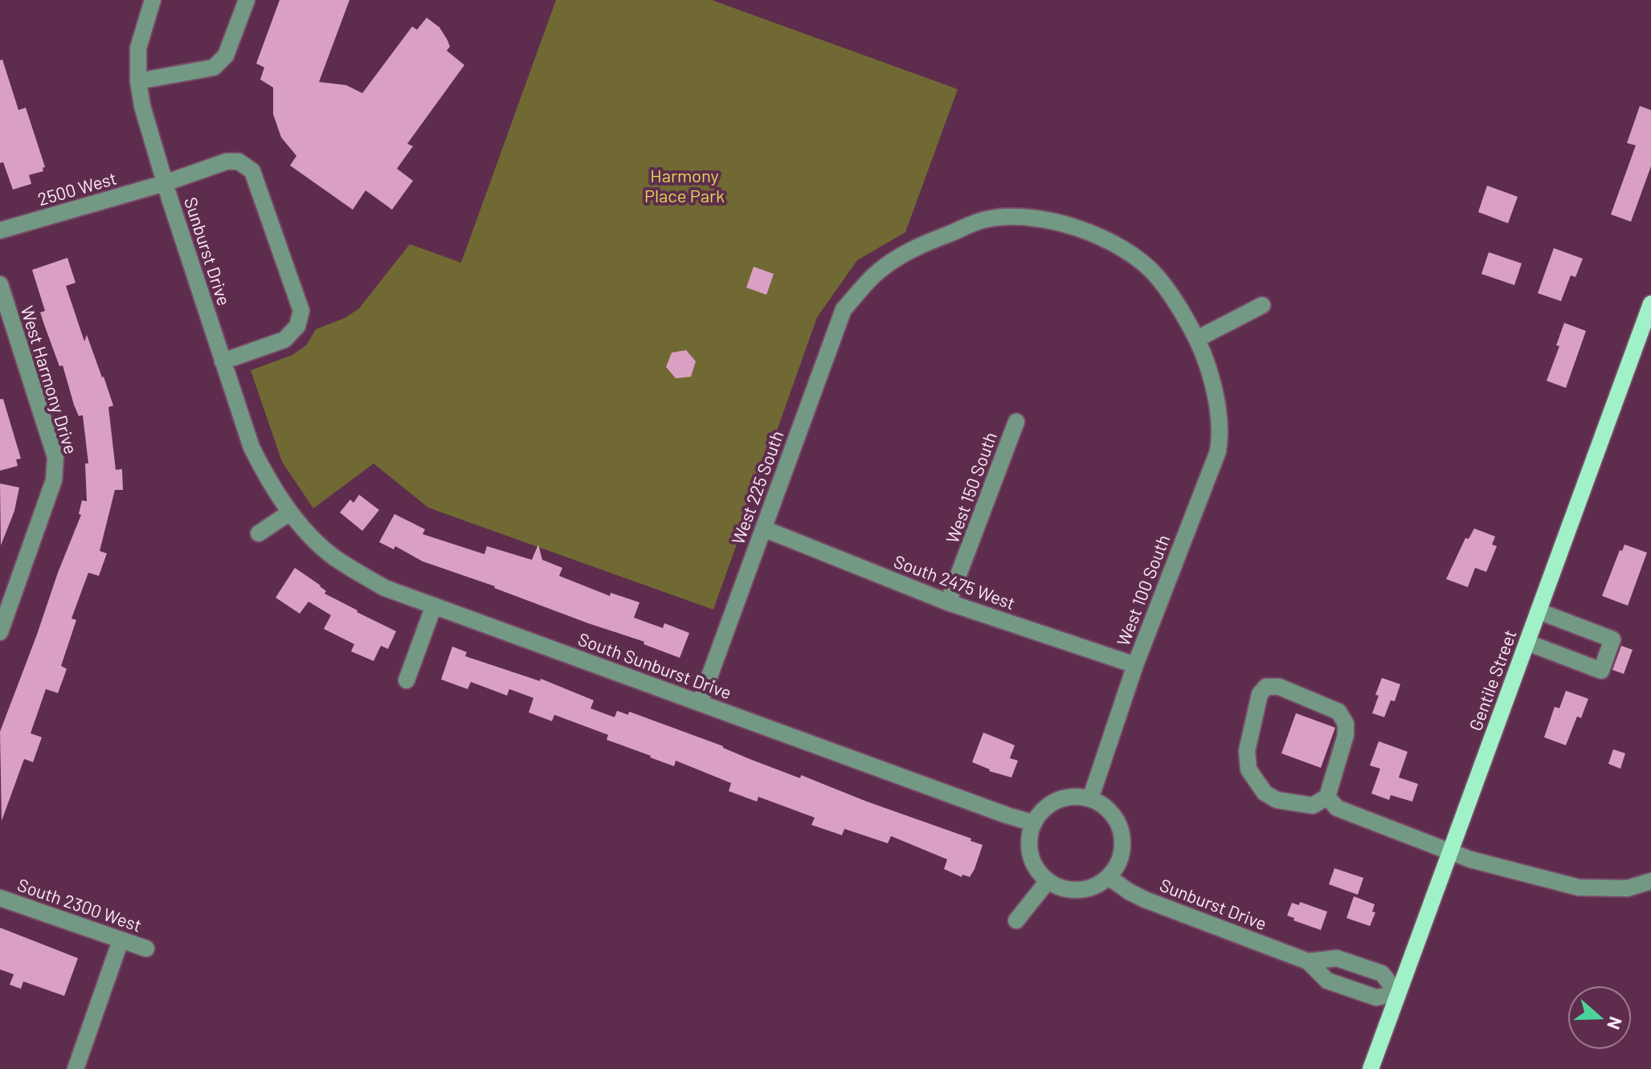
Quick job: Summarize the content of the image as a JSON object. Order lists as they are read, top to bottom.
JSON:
{
  "streets": {
    "main road": ["Gentile Street"],
    "street": [
      "2500 West",
      "Sunburst Drive",
      "West Harmony Drive",
      "West 225 South",
      "West 150 South",
      "South 2475 West",
      "West 100 South",
      "South Sunburst Drive",
      "South 2300 West"
    ]
  },
  "crossings": [
    ["2500 West", "Sunburst Drive"],
    ["Sunburst Drive", "West 100 South"],
    ["Sunburst Drive", "South Sunburst Drive"],
    ["Sunburst Drive", "Gentile Street"],
    ["West 225 South", "South 2475 West"],
    ["West 225 South", "West 100 South"],
    ["West 225 South", "South Sunburst Drive"],
    ["West 150 South", "South 2475 West"],
    ["South 2475 West", "West 100 South"],
    ["West 100 South", "South Sunburst Drive"]
  ],
  "parks": ["Harmony Place Park"],
  "north": "right"
}
